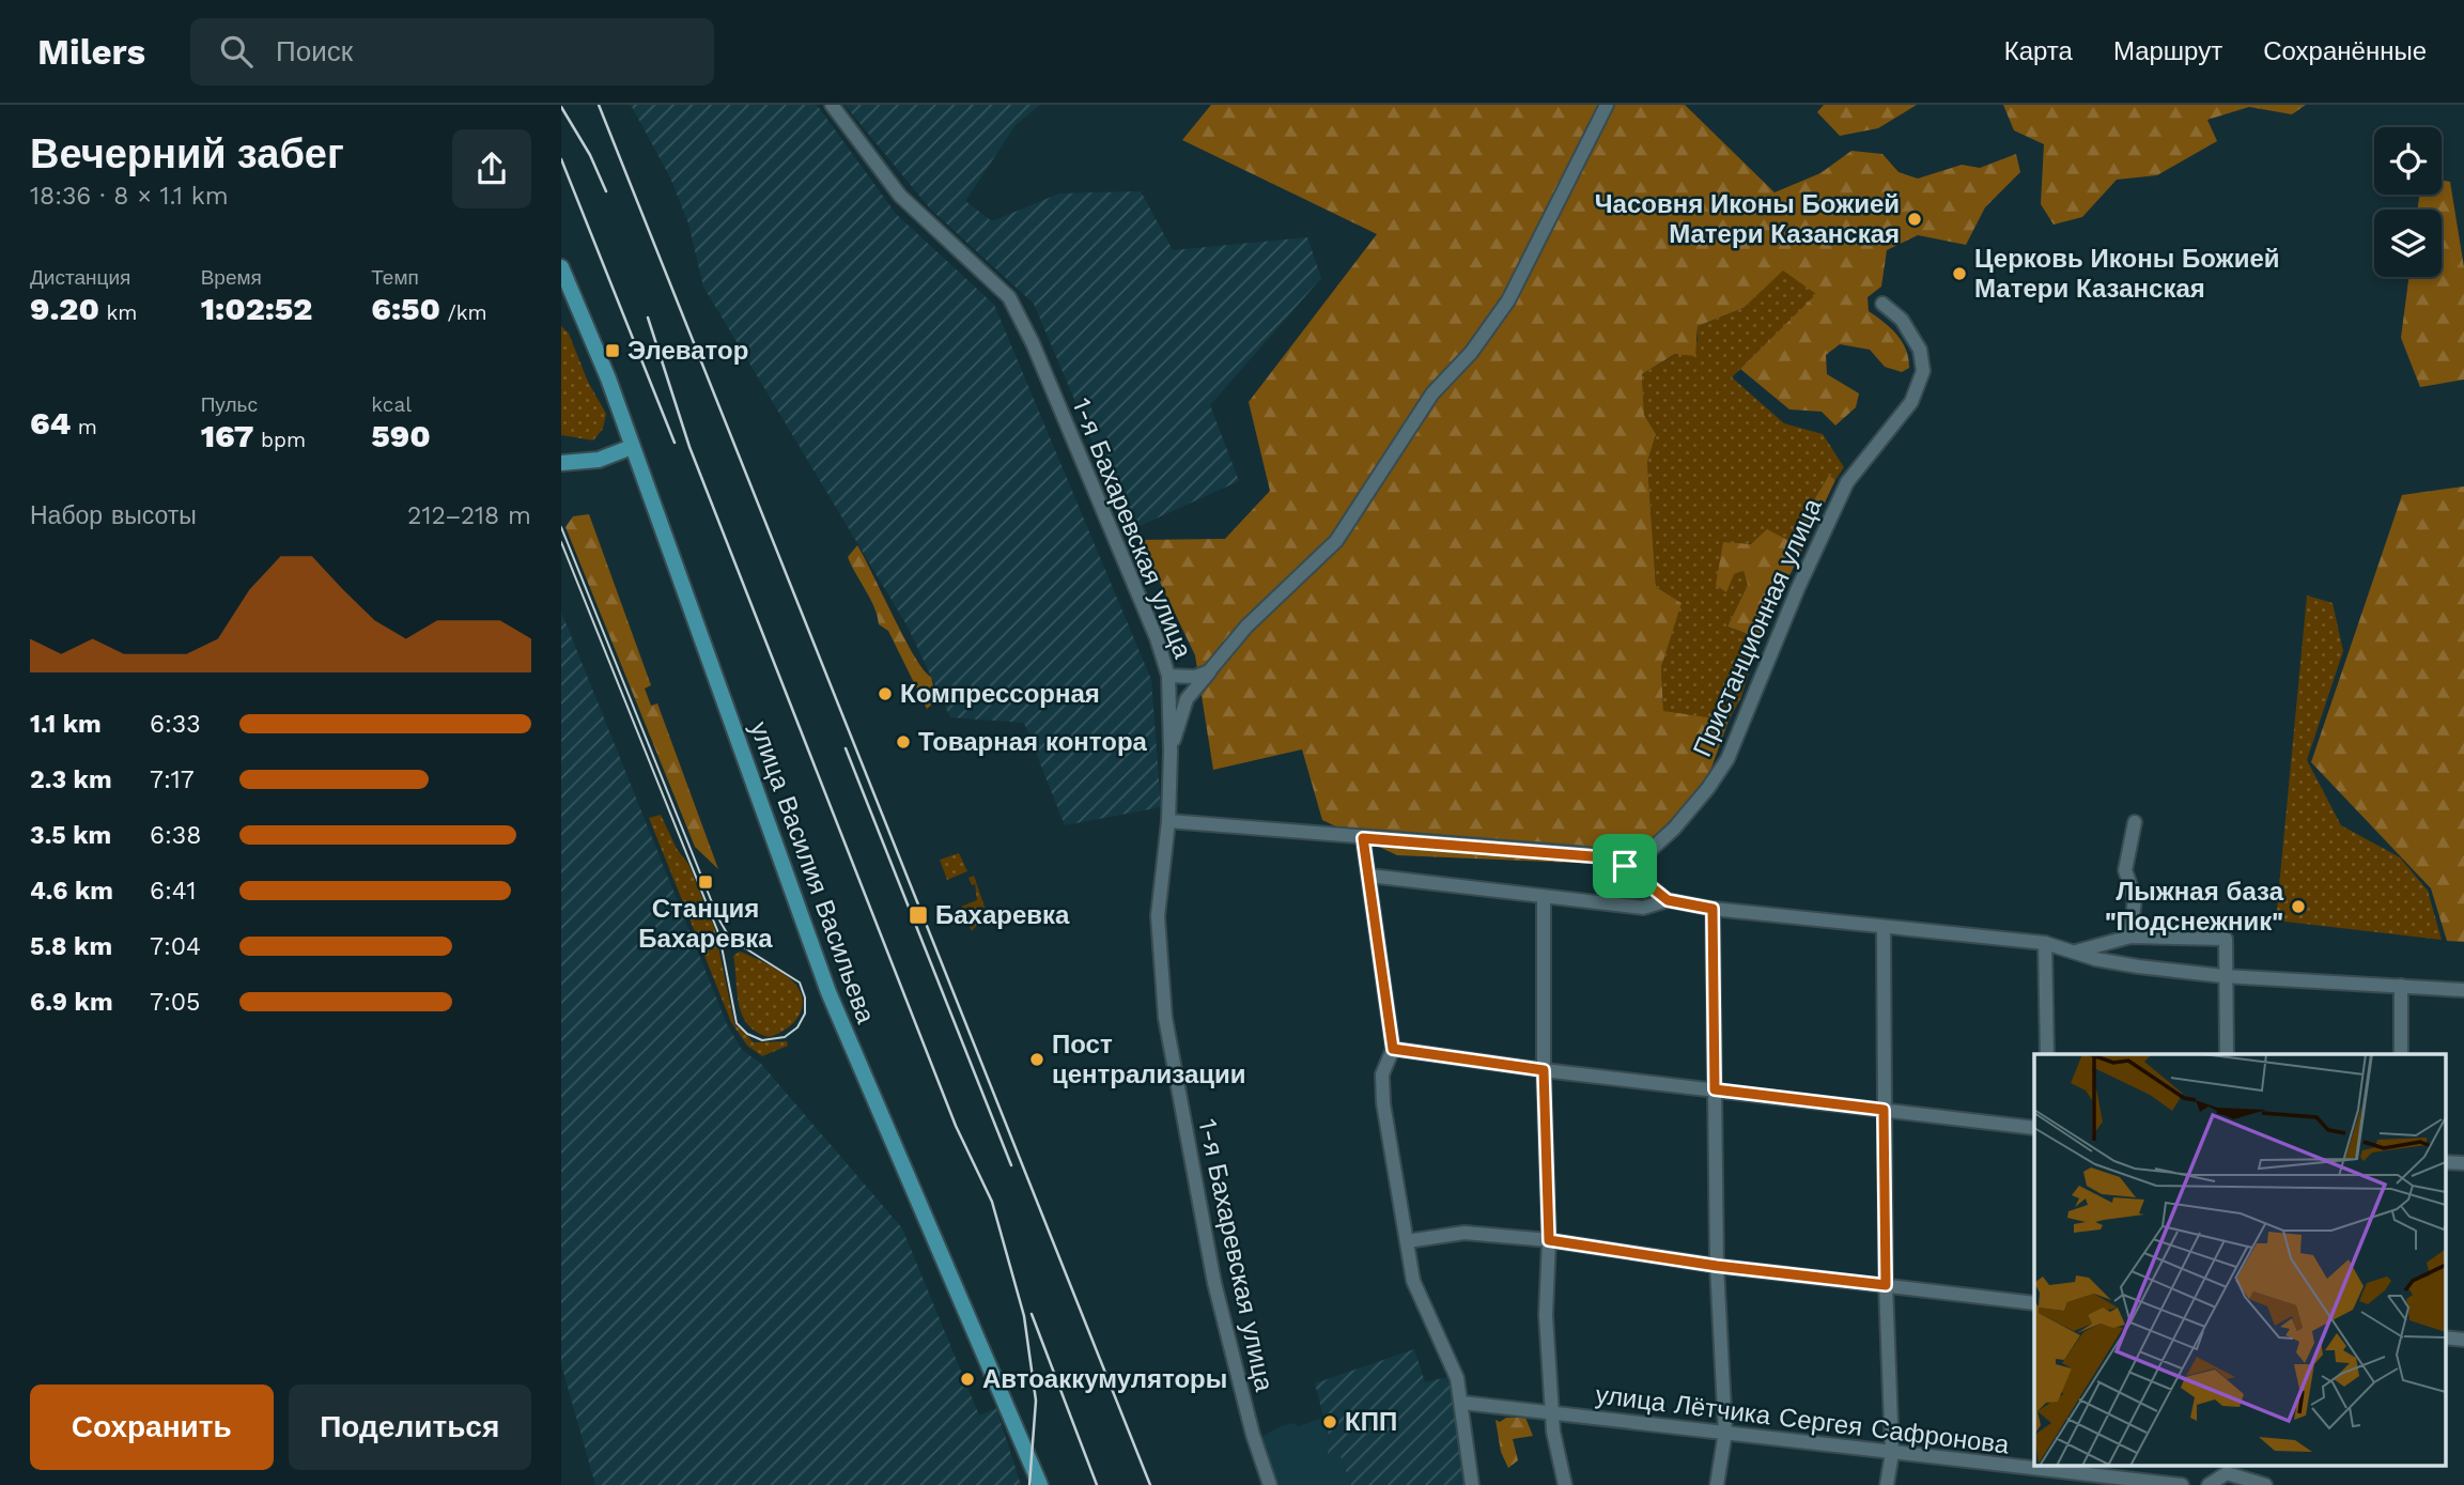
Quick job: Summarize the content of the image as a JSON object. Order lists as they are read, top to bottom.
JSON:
{
  "streets": {
    "main road": ["улица Василия Васильева"],
    "street": ["1-я Бахаревская улица", "Пристанционная улица", "улица Лётчика Сергея Сафронова"]
  },
  "places": {
    "other": [
      "Часовня Иконы Божией Матери Казанская",
      "Церковь Иконы Божией Матери Казанская",
      "Компрессорная",
      "Товарная контора",
      "Лыжная база \"Подснежник\"",
      "Пост централизации",
      "Автоаккумуляторы",
      "КПП"
    ],
    "transit": ["Элеватор", "Станция Бахаревка", "Бахаревка"]
  },
  "page": {
    "header": "Milers",
    "search": "Поиск",
    "nav": ["Карта", "Маршрут", "Сохранённые"],
    "heading": ["Вечерний забег", "18:36 · 8 × 1.1 km"],
    "stats": [
      ["Дистанция", "9.20 km"],
      ["Время", "1:02:52"],
      ["Темп", "6:50 /km"],
      ["64 m"],
      ["Пульс", "167 bpm"],
      ["kcal", "590"]
    ],
    "chart": ["Набор высоты", "212–218 m"],
    "list": [
      {
        "name": "1.1 km",
        "note": "6:33"
      },
      {
        "name": "2.3 km",
        "note": "7:17"
      },
      {
        "name": "3.5 km",
        "note": "6:38"
      },
      {
        "name": "4.6 km",
        "note": "6:41"
      },
      {
        "name": "5.8 km",
        "note": "7:04"
      },
      {
        "name": "6.9 km",
        "note": "7:05"
      }
    ],
    "buttons": ["Сохранить", "Поделиться"]
  }
}
